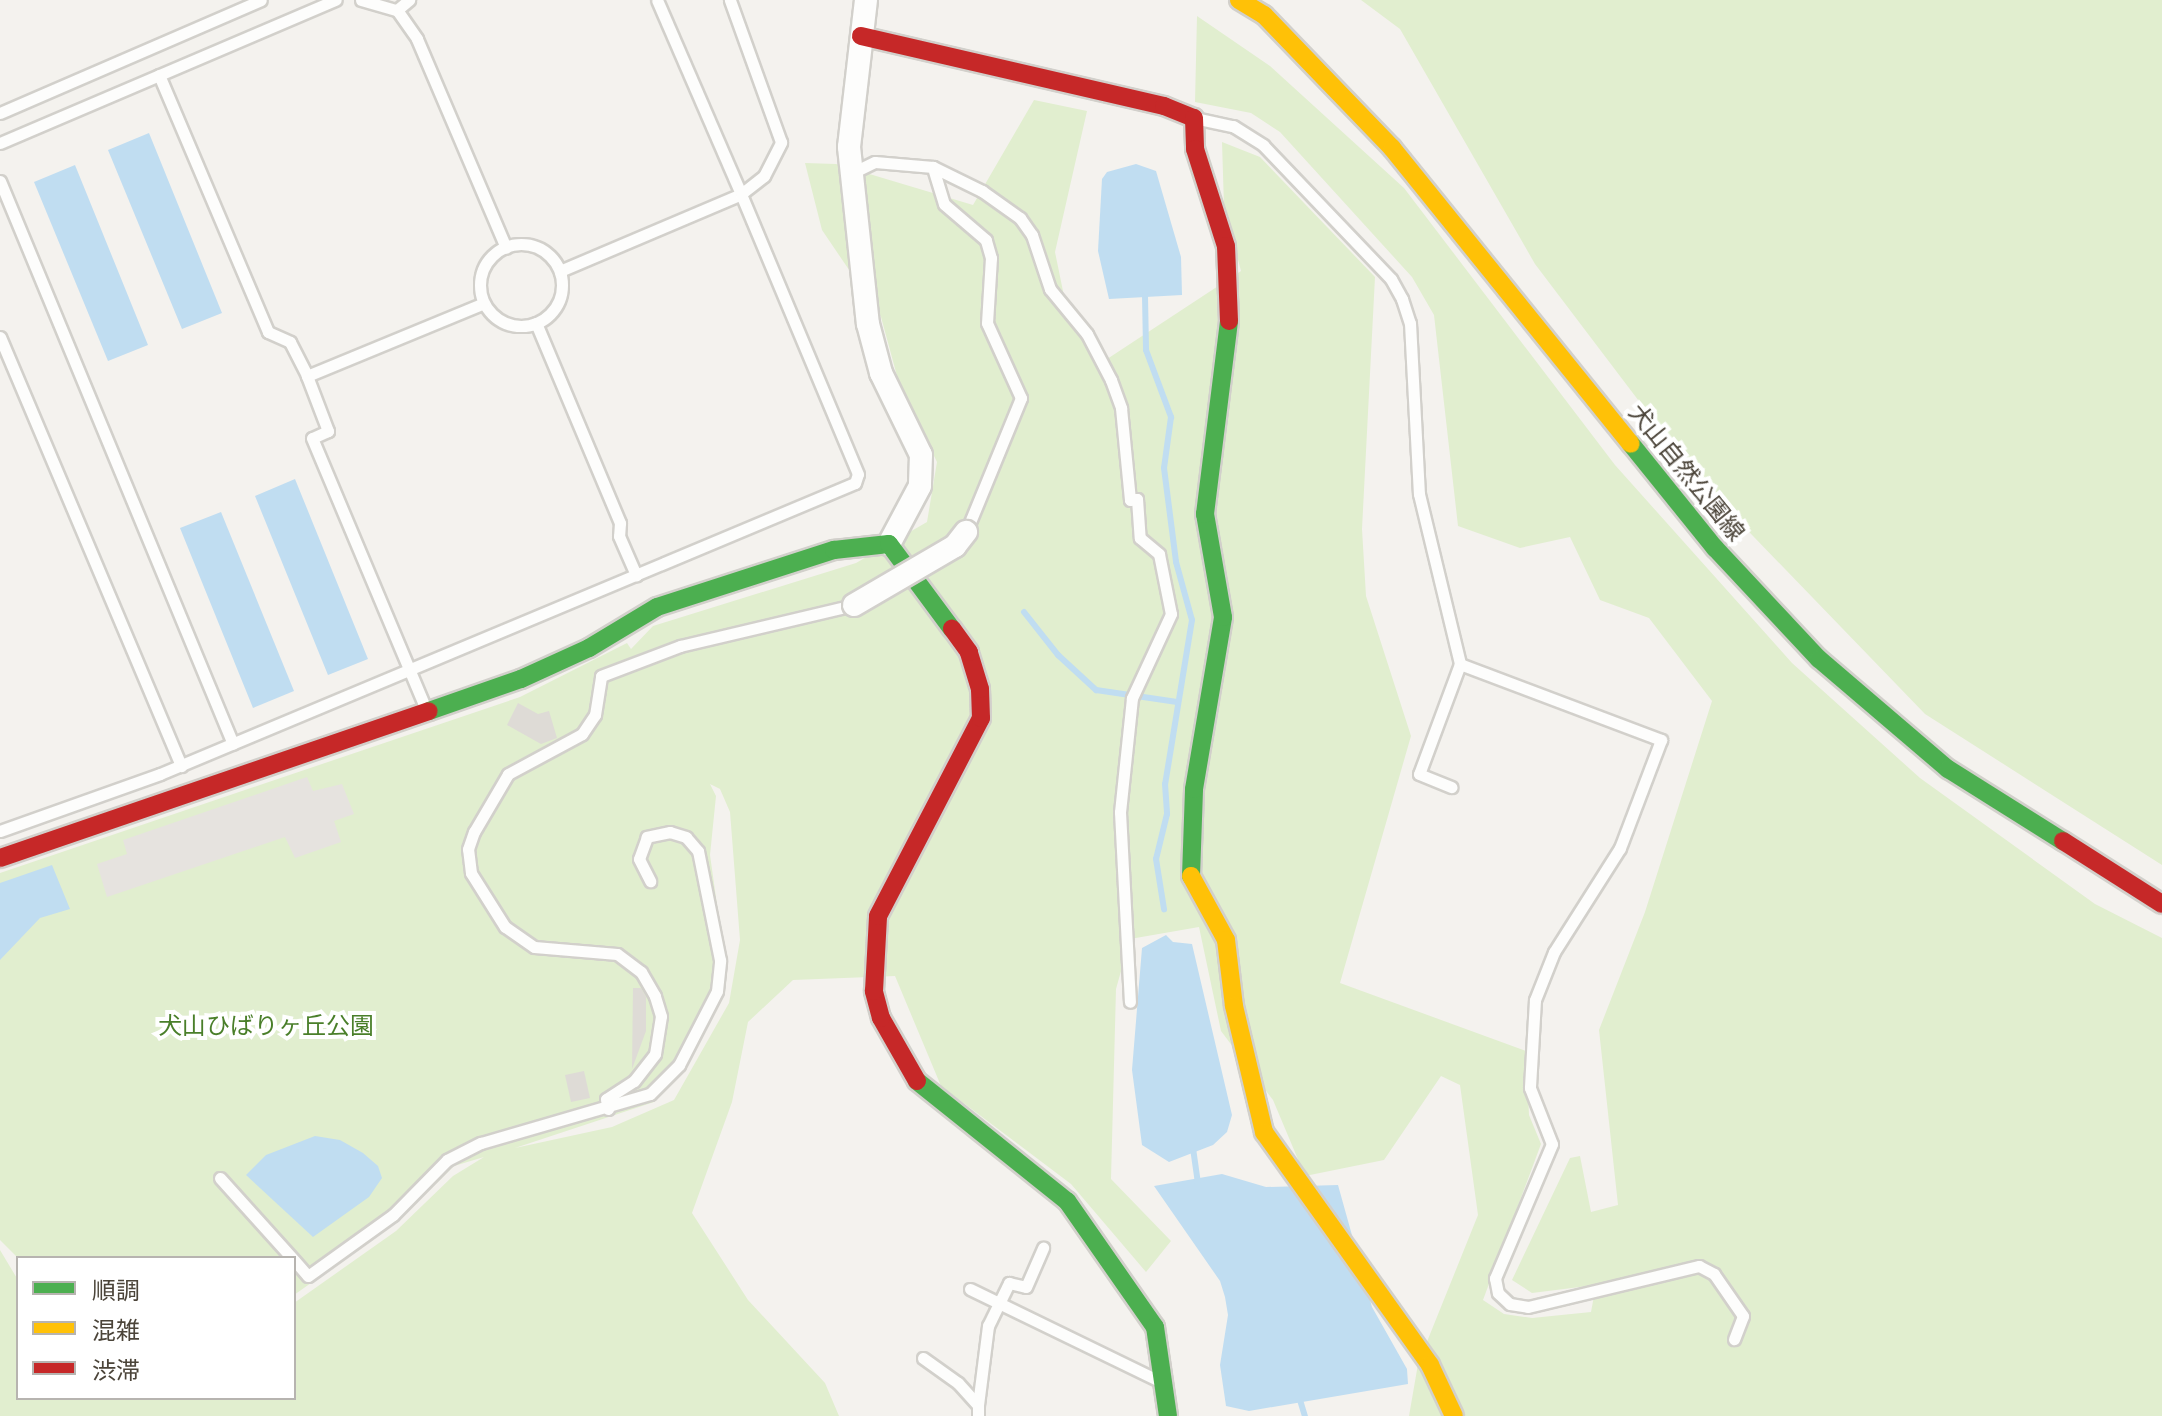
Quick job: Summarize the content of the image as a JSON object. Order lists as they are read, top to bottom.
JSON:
{
  "streets": {
    "street": ["犬山自然公園線"]
  },
  "parks": ["犬山ひばりヶ丘公園"],
  "legend": ["順調", "混雑", "渋滞"]
}
